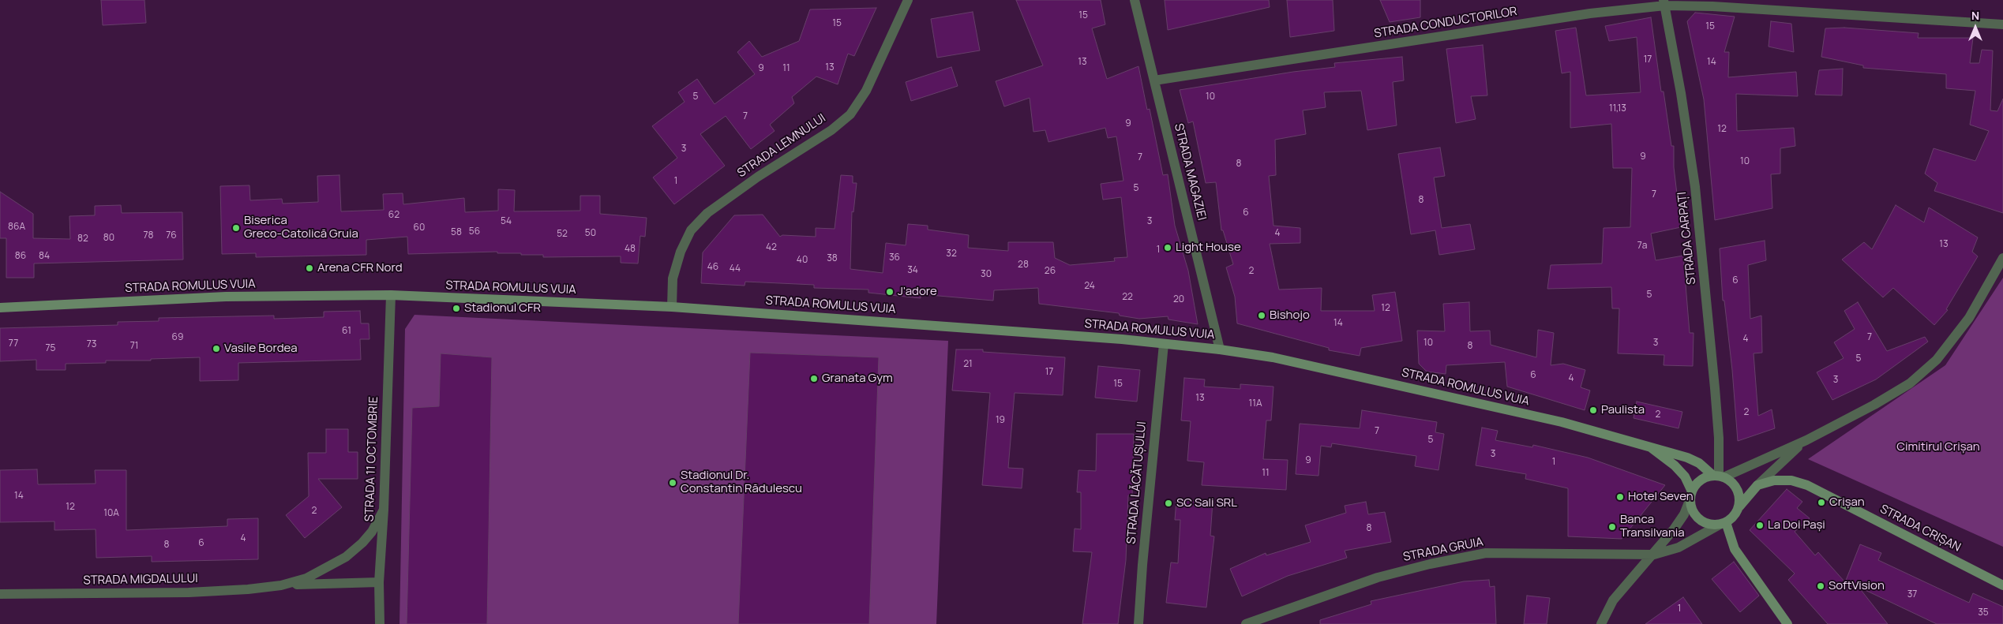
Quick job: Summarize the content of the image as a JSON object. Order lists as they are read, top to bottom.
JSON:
{
  "streets": {
    "street": [
      "STRADA CONDUCTORILOR",
      "STRADA LEMNULUI",
      "STRADA MAGAZIEI",
      "STRADA CARPAȚI",
      "STRADA ROMULUS VUIA",
      "STRADA 11 OCTOMBRIE",
      "STRADA LĂCĂTUȘULUI",
      "STRADA CRIȘAN",
      "STRADA GRUIA",
      "STRADA MIGDALULUI"
    ]
  },
  "crossings": [
    ["STRADA CONDUCTORILOR", "STRADA MAGAZIEI"],
    ["STRADA CONDUCTORILOR", "STRADA CARPAȚI"],
    ["STRADA LEMNULUI", "STRADA ROMULUS VUIA"],
    ["STRADA MAGAZIEI", "STRADA ROMULUS VUIA"],
    ["STRADA CARPAȚI", "STRADA ROMULUS VUIA"],
    ["STRADA ROMULUS VUIA", "STRADA 11 OCTOMBRIE"],
    ["STRADA ROMULUS VUIA", "STRADA LĂCĂTUȘULUI"],
    ["STRADA 11 OCTOMBRIE", "STRADA MIGDALULUI"]
  ],
  "parks": ["Cimitirul Crișan"],
  "places": [
    "Biserica Greco-Catolică Gruia",
    "Light House",
    "Arena CFR Nord",
    "J'adore",
    "Stadionul CFR",
    "Bishojo",
    "Vasile Bordea",
    "Granata Gym",
    "Paulista",
    "Stadionul Dr. Constantin Rădulescu",
    "Hotel Seven",
    "Crișan",
    "SC Sali SRL",
    "La Doi Pași",
    "Banca Transilvania",
    "SoftVision"
  ],
  "house_numbers": [
    "15",
    "15",
    "15",
    "17",
    "13",
    "14",
    "13",
    "9",
    "11",
    "5",
    "10",
    "11,13",
    "7",
    "9",
    "12",
    "3",
    "9",
    "7",
    "10",
    "8",
    "1",
    "5",
    "7",
    "8",
    "6",
    "62",
    "54",
    "3",
    "86A",
    "60",
    "56",
    "58",
    "50",
    "4",
    "52",
    "78",
    "76",
    "80",
    "82",
    "13",
    "7a",
    "42",
    "48",
    "1",
    "32",
    "86",
    "84",
    "36",
    "38",
    "40",
    "28",
    "46",
    "44",
    "34",
    "26",
    "2",
    "30",
    "6",
    "24",
    "5",
    "22",
    "20",
    "12",
    "14",
    "61",
    "69",
    "7",
    "4",
    "10",
    "3",
    "77",
    "73",
    "71",
    "8",
    "75",
    "5",
    "21",
    "17",
    "6",
    "4",
    "3",
    "15",
    "13",
    "11A",
    "2",
    "2",
    "19",
    "7",
    "5",
    "3",
    "9",
    "1",
    "11",
    "14",
    "12",
    "2",
    "10A",
    "8",
    "4",
    "6",
    "8",
    "37",
    "1",
    "35"
  ],
  "north": "top"
}
